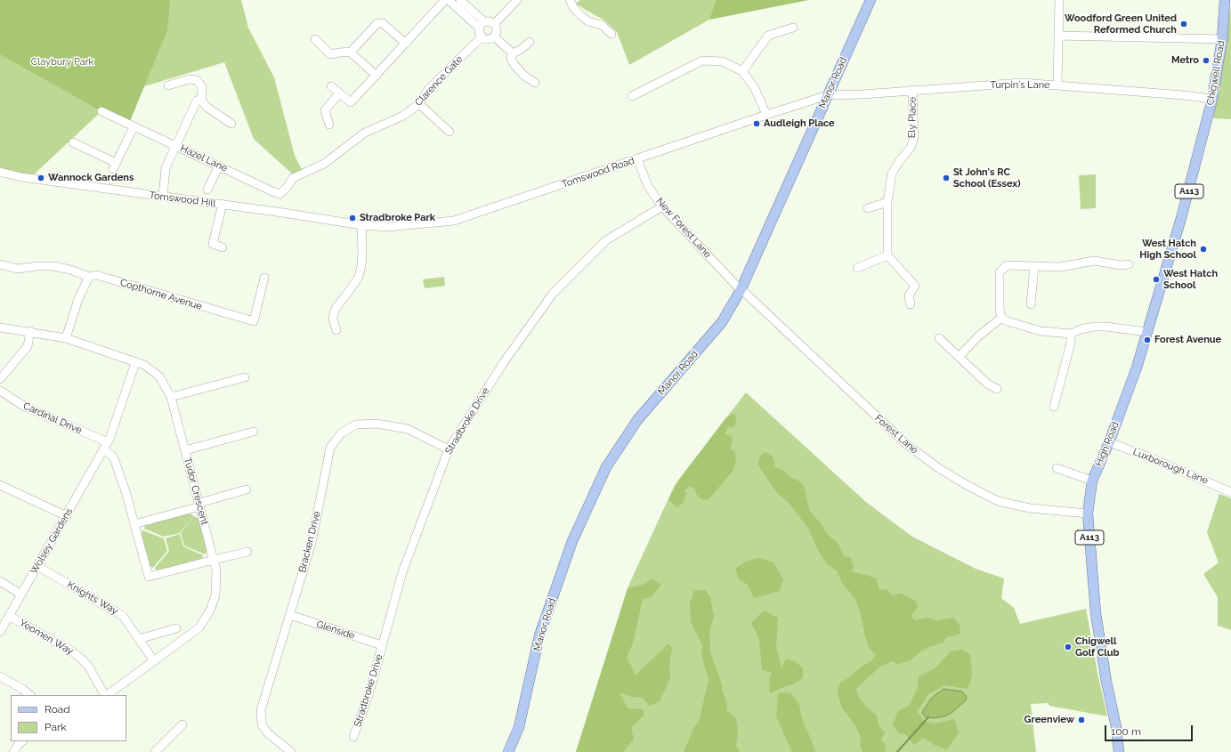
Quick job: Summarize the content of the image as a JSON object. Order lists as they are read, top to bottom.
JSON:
{
  "streets": {
    "main road": [
      "Chigwell Road",
      "Manor Road",
      "A113",
      "High Road"
    ],
    "street": [
      "Clarence Gate",
      "Turpin's Lane",
      "Ely Place",
      "Hazel Lane",
      "Tomswood Road",
      "Tomswood Hill",
      "New Forest Lane",
      "Copthorne Avenue",
      "Cardinal Drive",
      "Stradbroke Drive",
      "Forest Lane",
      "Luxborough Lane",
      "Tudor Crescent",
      "Wolsey Gardens",
      "Bracken Drive",
      "Knights Way",
      "Glenside",
      "Yeomen Way"
    ]
  },
  "crossings": [
    ["Chigwell Road", "Turpin's Lane"],
    ["Chigwell Road", "High Road"],
    ["Clarence Gate", "Hazel Lane"],
    ["Manor Road", "Turpin's Lane"],
    ["Manor Road", "Tomswood Road"],
    ["Manor Road", "New Forest Lane"],
    ["Manor Road", "Forest Lane"],
    ["Turpin's Lane", "Ely Place"],
    ["Turpin's Lane", "Tomswood Road"],
    ["Tomswood Road", "Tomswood Hill"],
    ["Tomswood Road", "New Forest Lane"],
    ["New Forest Lane", "Stradbroke Drive"],
    ["New Forest Lane", "Forest Lane"],
    ["Cardinal Drive", "Wolsey Gardens"],
    ["Stradbroke Drive", "Bracken Drive"],
    ["Stradbroke Drive", "Glenside"],
    ["Forest Lane", "High Road"],
    ["High Road", "Luxborough Lane"],
    ["Tudor Crescent", "Wolsey Gardens"],
    ["Tudor Crescent", "Knights Way"],
    ["Wolsey Gardens", "Knights Way"],
    ["Wolsey Gardens", "Yeomen Way"],
    ["Bracken Drive", "Glenside"]
  ],
  "parks": ["Claybury Park"],
  "places": [
    "Woodford Green United Reformed Church",
    "Metro",
    "Audleigh Place",
    "Wannock Gardens",
    "St John's RC School (Essex)",
    "Stradbroke Park",
    "West Hatch High School",
    "West Hatch School",
    "Forest Avenue",
    "Chigwell Golf Club",
    "Greenview"
  ],
  "legend": ["Road", "Park"],
  "scale_bar": "100 m"
}
